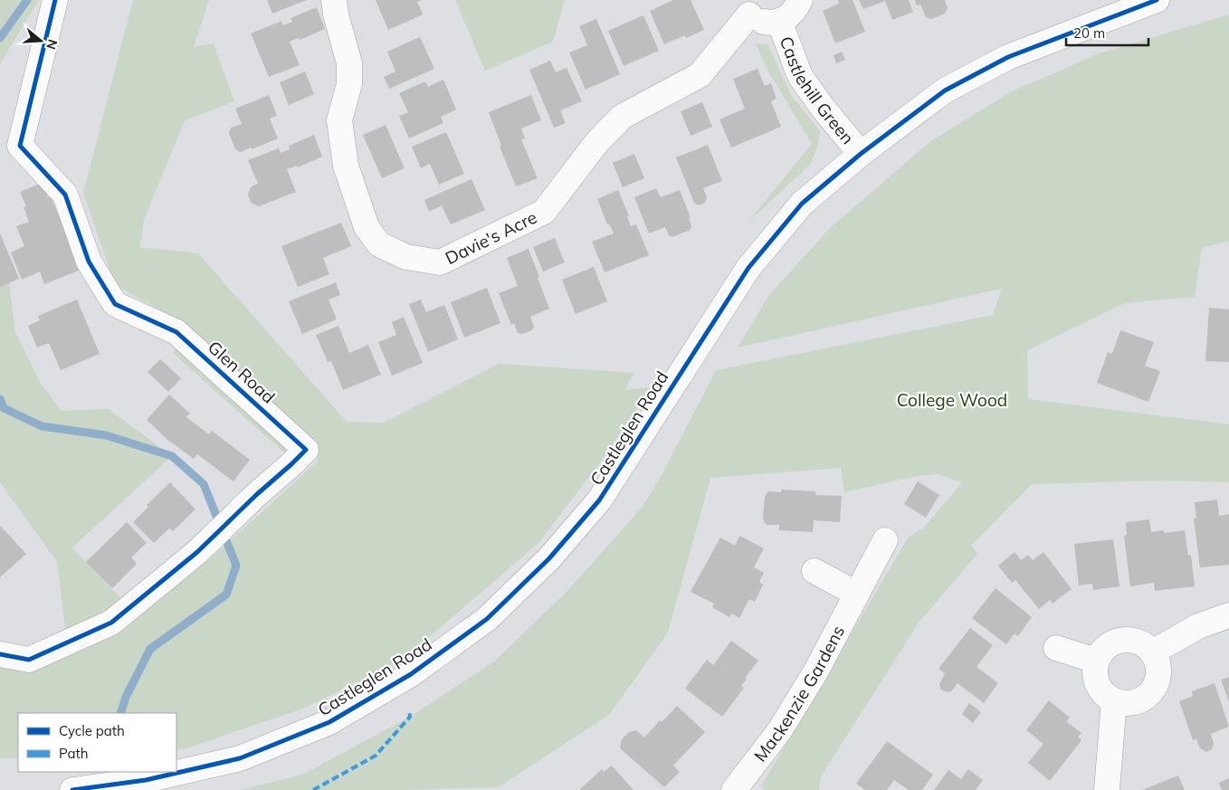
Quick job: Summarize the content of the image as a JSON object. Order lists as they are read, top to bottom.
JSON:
{
  "streets": {
    "street": [
      "Castlehill Green",
      "Davie's Acre",
      "Glen Road",
      "Castleglen Road",
      "Mackenzie Gardens"
    ]
  },
  "crossings": [
    ["Castlehill Green", "Castleglen Road"]
  ],
  "parks": ["College Wood"],
  "legend": ["Cycle path", "Path"],
  "scale_bar": "20 m",
  "north": "right"
}
